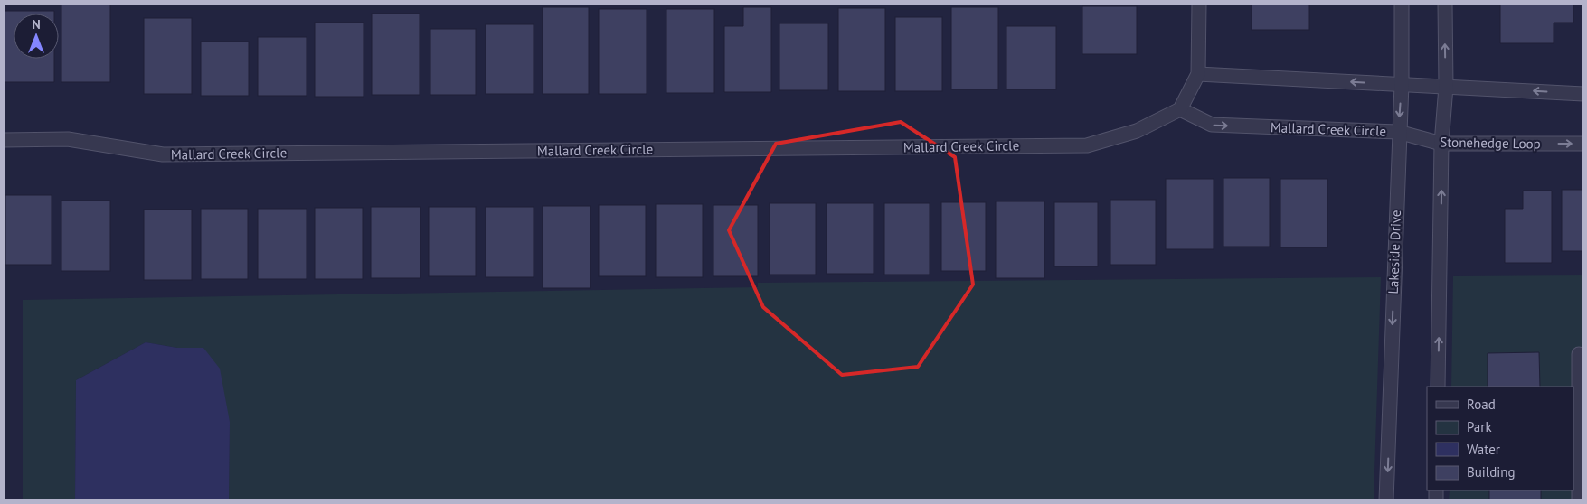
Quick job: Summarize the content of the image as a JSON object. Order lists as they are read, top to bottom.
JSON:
{
  "streets": {
    "street": ["Mallard Creek Circle", "Stonehedge Loop", "Lakeside Drive"]
  },
  "crossings": [
    ["Mallard Creek Circle", "Stonehedge Loop"],
    ["Mallard Creek Circle", "Lakeside Drive"],
    ["Stonehedge Loop", "Lakeside Drive"]
  ],
  "legend": [
    "Road",
    "Park",
    "Water",
    "Building"
  ],
  "north": "top"
}
